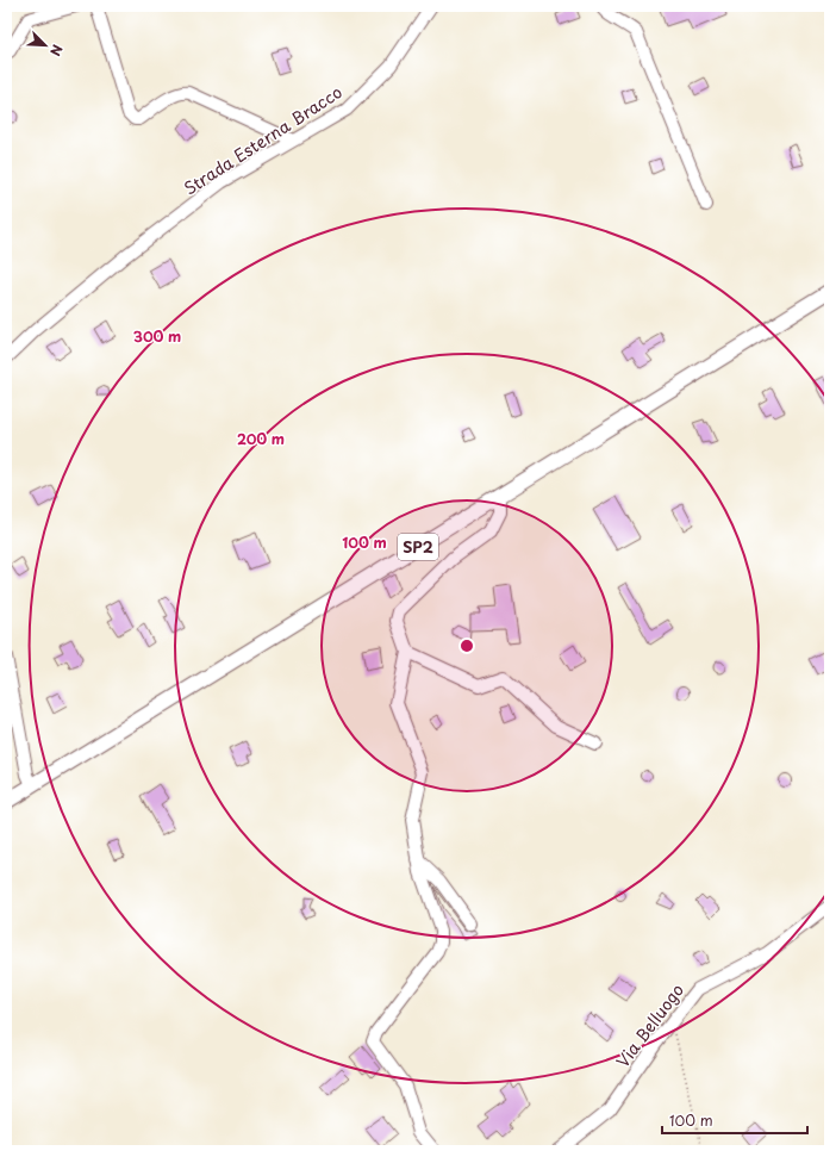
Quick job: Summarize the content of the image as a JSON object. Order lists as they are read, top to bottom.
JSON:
{
  "streets": {
    "main road": ["SP2"],
    "street": ["Strada Esterna Bracco", "Via Belluogo"]
  },
  "scale_bar": "100 m",
  "north": "bottom right",
  "rings": ["300 m", "200 m", "100 m"]
}
